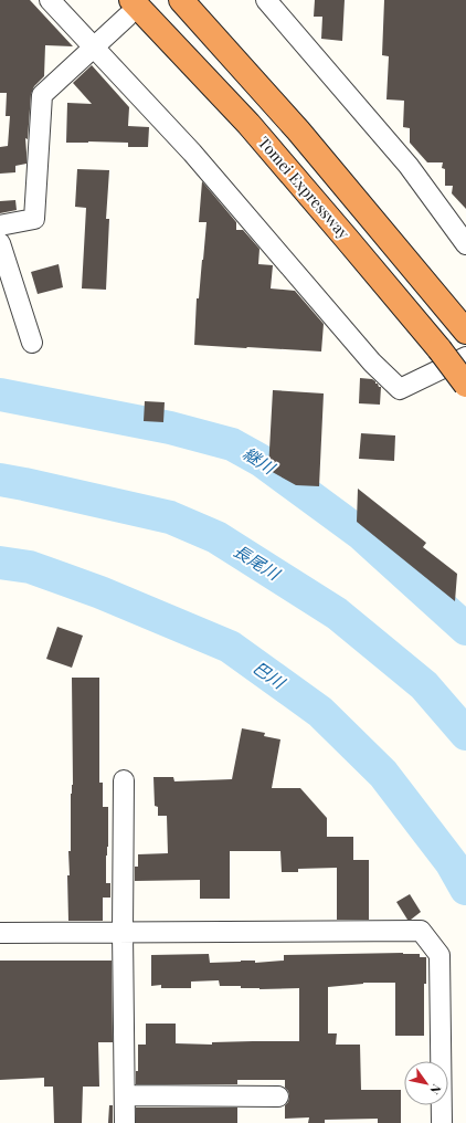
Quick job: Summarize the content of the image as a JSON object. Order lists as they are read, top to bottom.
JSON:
{
  "streets": {
    "highway": ["Tomei Expressway"]
  },
  "water": ["継川", "長尾川", "巴川"],
  "north": "bottom right"
}
